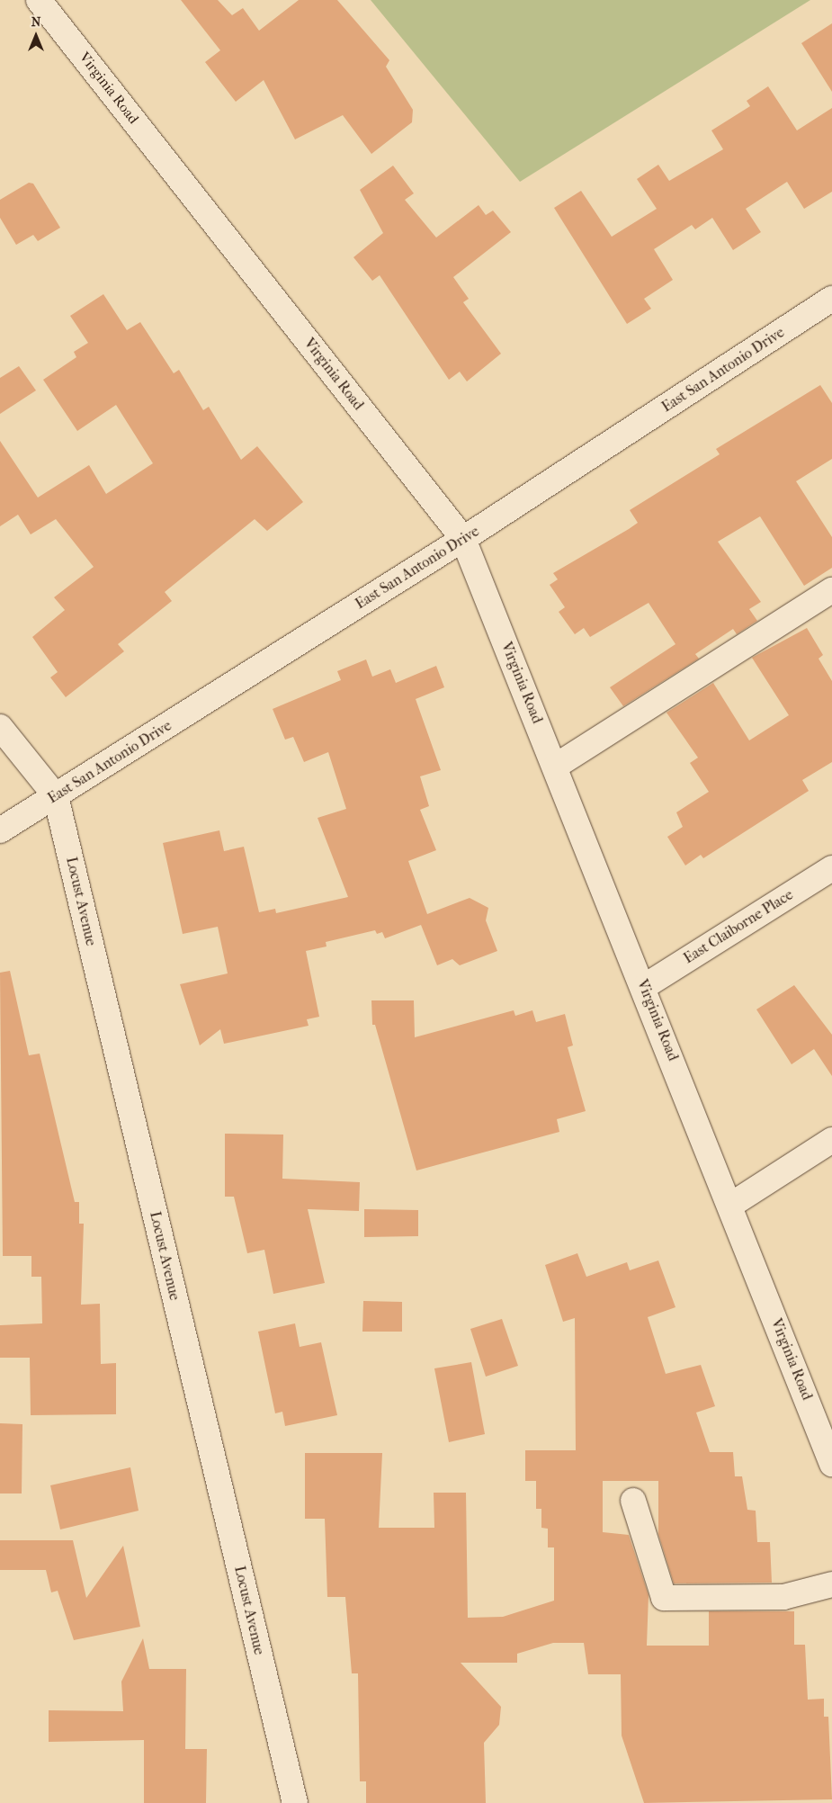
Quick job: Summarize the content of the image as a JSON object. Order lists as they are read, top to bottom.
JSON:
{
  "streets": {
    "street": [
      "Virginia Road",
      "East San Antonio Drive",
      "Locust Avenue",
      "East Claiborne Place"
    ]
  },
  "crossings": [
    ["Virginia Road", "East San Antonio Drive"],
    ["Virginia Road", "East Claiborne Place"],
    ["East San Antonio Drive", "Locust Avenue"]
  ],
  "north": "top"
}
